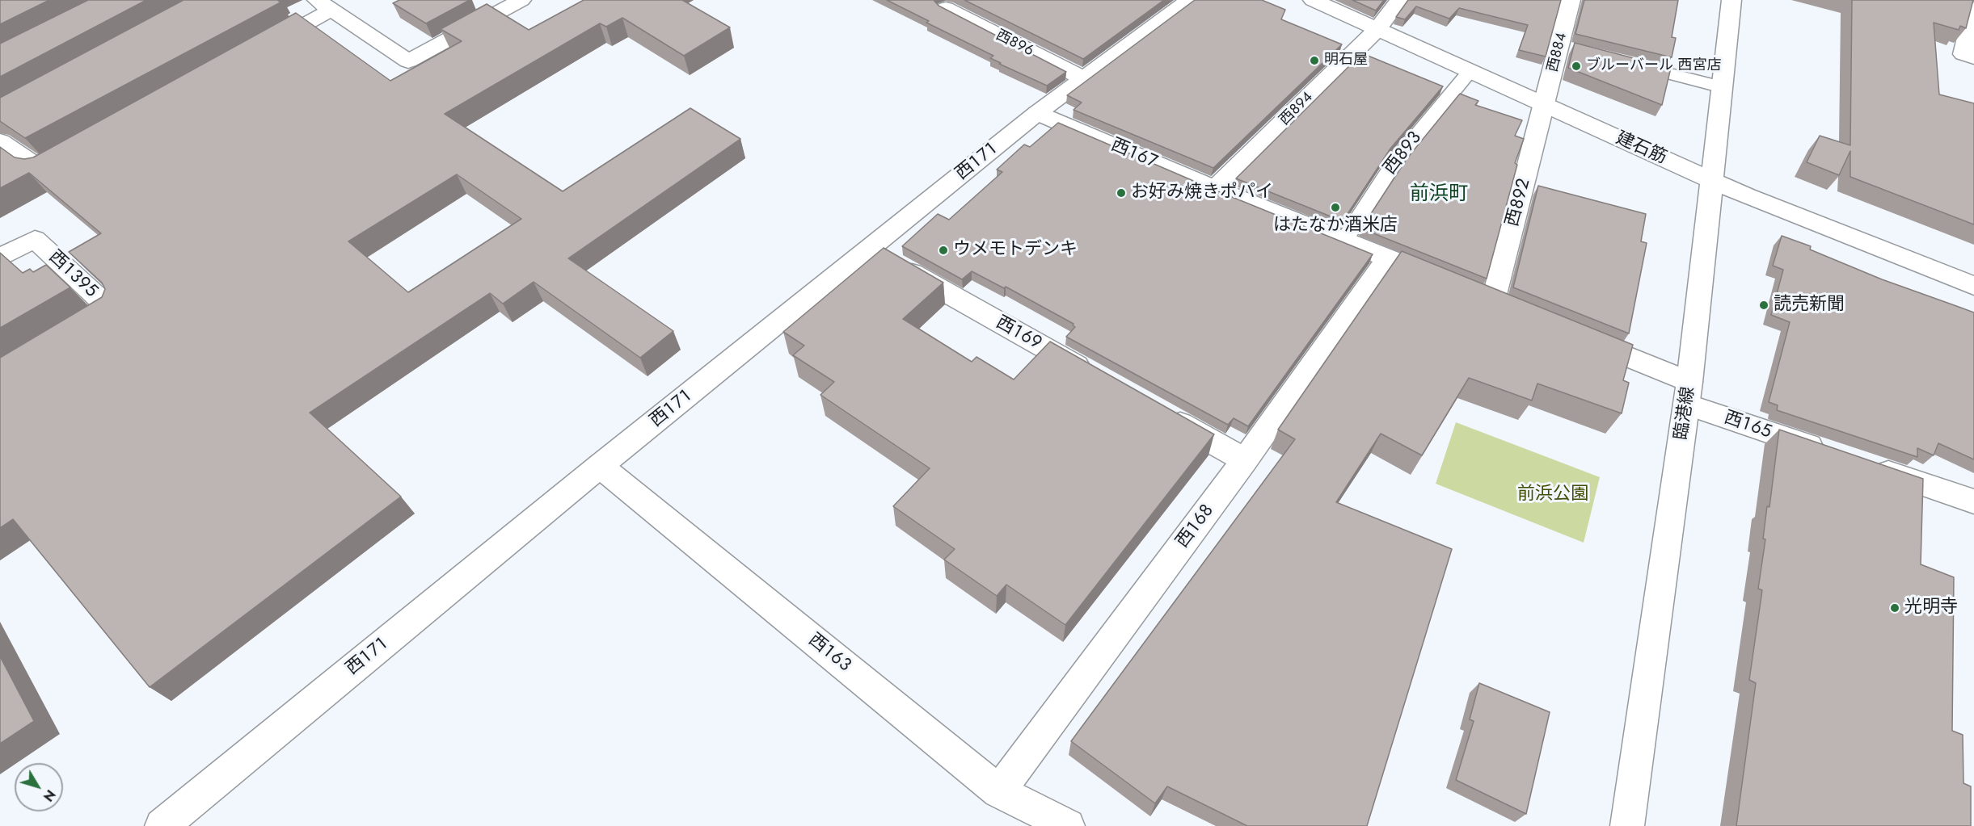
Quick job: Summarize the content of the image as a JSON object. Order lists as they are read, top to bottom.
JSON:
{
  "streets": {
    "street": [
      "西８９６",
      "西８８４",
      "西８９４",
      "建石筋",
      "西１６７",
      "西１７１",
      "西８９２",
      "西１３９５",
      "西１６９",
      "臨港線",
      "西１６５",
      "西１６８",
      "西１６３"
    ],
    "lane": ["西８９３"]
  },
  "crossings": [
    ["西８９６", "西１７１"],
    ["西８８４", "建石筋"],
    ["西８８４", "西８９２"],
    ["西８９４", "建石筋"],
    ["西８９４", "西１６７"],
    ["建石筋", "西８９３"],
    ["建石筋", "西８９２"],
    ["建石筋", "臨港線"],
    ["西８９３", "西１６７"],
    ["西１６７", "西１７１"],
    ["西１６７", "西１６８"],
    ["西１７１", "西１６９"],
    ["西１７１", "西１６３"],
    ["臨港線", "西１６５"],
    ["西１６８", "西１６３"]
  ],
  "districts": ["前浜町"],
  "parks": ["前浜公園"],
  "places": [
    "明石屋",
    "ブルーバール 西宮店",
    "お好み焼きポパイ",
    "はたなか酒米店",
    "ウメモトデンキ",
    "読売新聞",
    "光明寺"
  ],
  "north": "bottom right"
}
